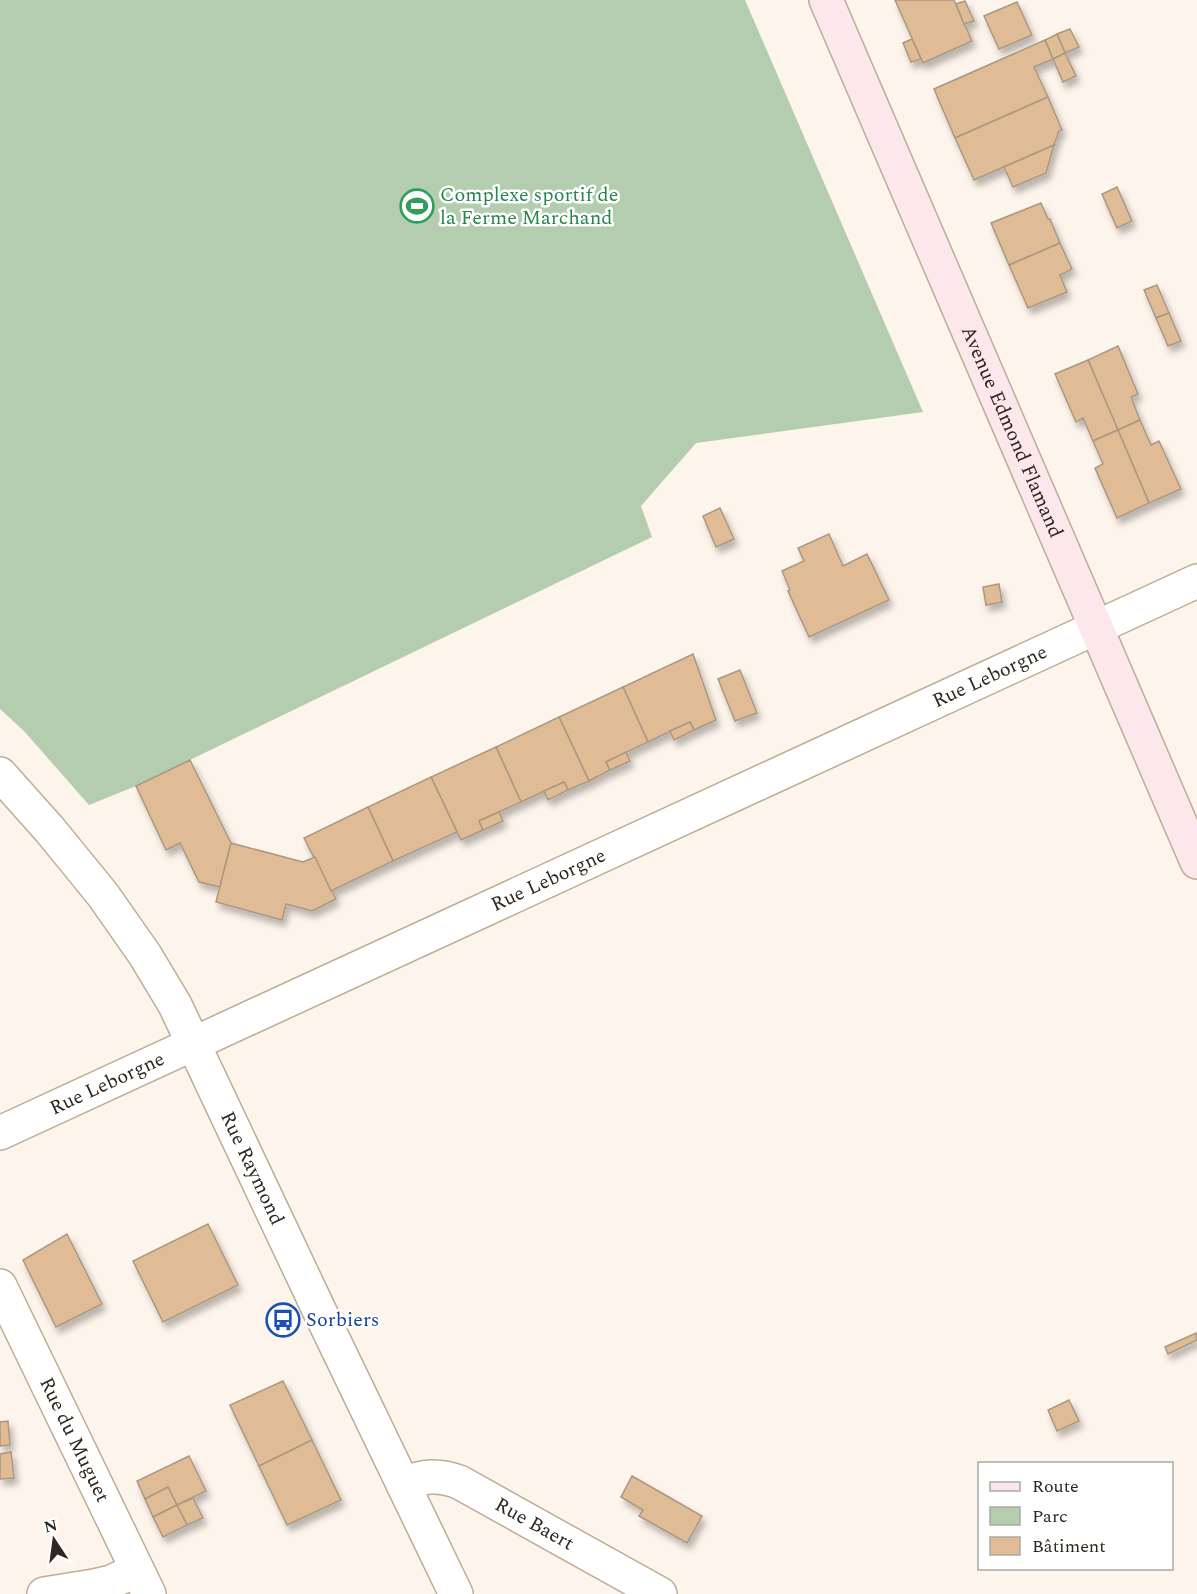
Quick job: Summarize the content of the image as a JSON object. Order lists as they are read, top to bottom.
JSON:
{
  "streets": {
    "street": [
      "Avenue Edmond Flamand",
      "Rue Leborgne",
      "Rue Raymond",
      "Rue du Muguet",
      "Rue Baert"
    ]
  },
  "crossings": [
    ["Avenue Edmond Flamand", "Rue Leborgne"],
    ["Rue Leborgne", "Rue Raymond"],
    ["Rue Raymond", "Rue Baert"]
  ],
  "places": {
    "sports": ["Complexe sportif de la Ferme Marchand"],
    "bus stop": ["Sorbiers"]
  },
  "legend": ["Route", "Parc", "Bâtiment"],
  "north": "top"
}
